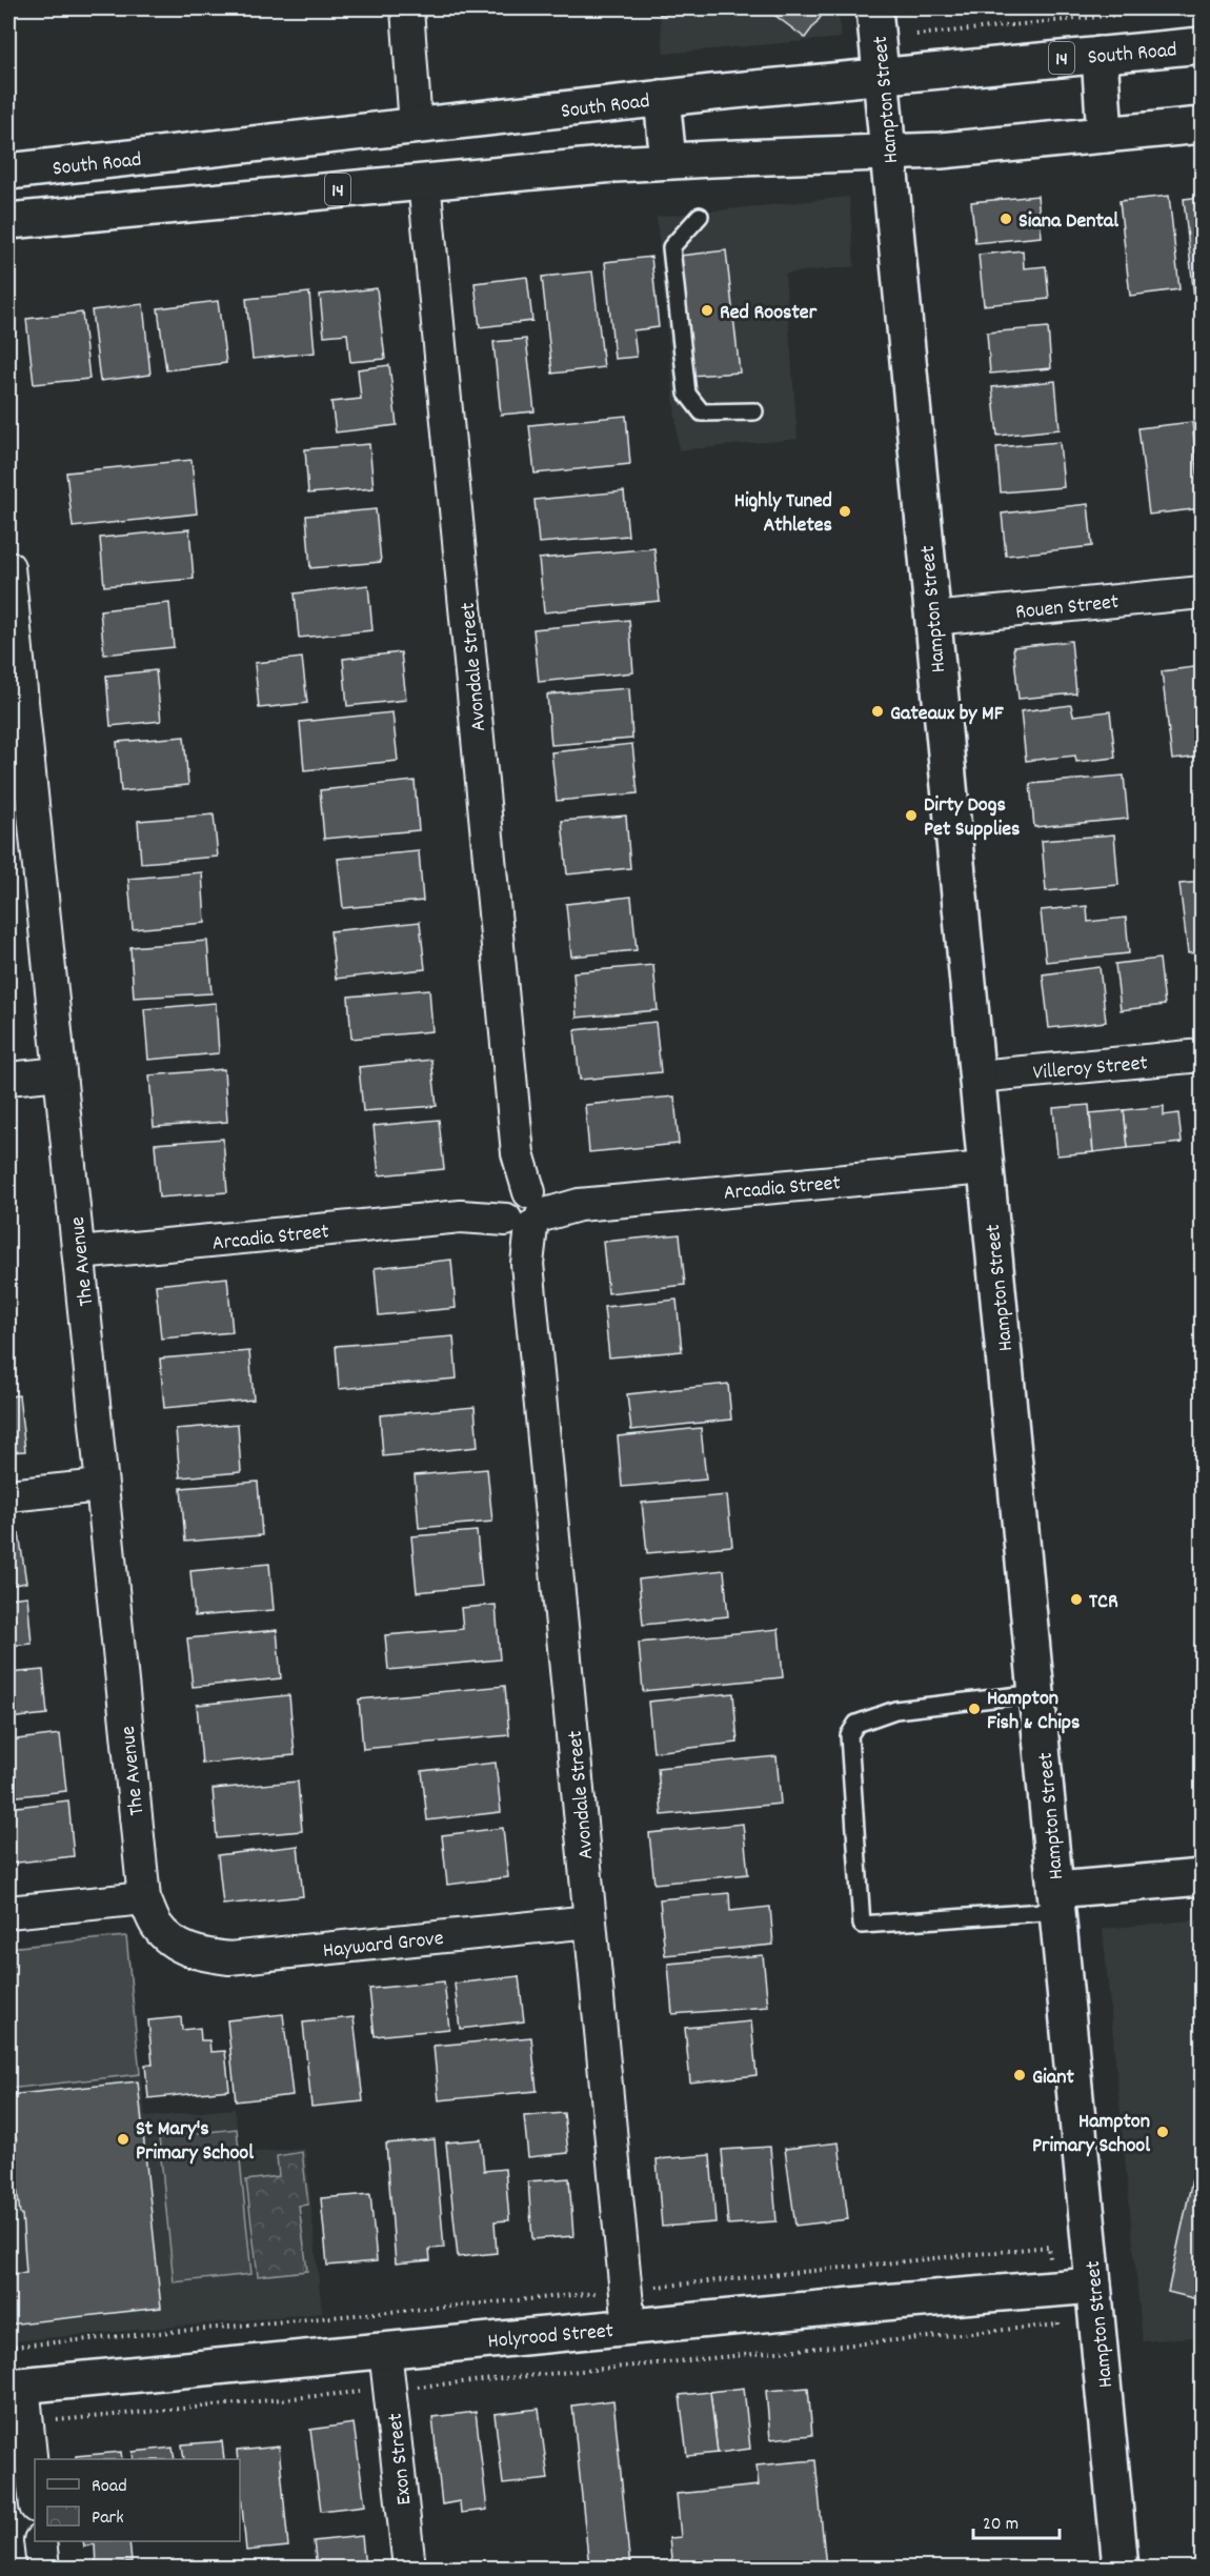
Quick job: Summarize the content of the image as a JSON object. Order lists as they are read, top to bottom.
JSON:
{
  "streets": {
    "main road": [
      "South Road",
      "14",
      "Hampton Street",
      "Holyrood Street"
    ],
    "street": [
      "Rouen Street",
      "Avondale Street",
      "Villeroy Street",
      "Arcadia Street",
      "The Avenue",
      "Hayward Grove",
      "Exon Street"
    ]
  },
  "crossings": [
    ["South Road", "Hampton Street"],
    ["14", "Hampton Street"],
    ["14", "Avondale Street"],
    ["Hampton Street", "Rouen Street"],
    ["Hampton Street", "Villeroy Street"],
    ["Hampton Street", "Arcadia Street"],
    ["Hampton Street", "Holyrood Street"],
    ["Avondale Street", "Arcadia Street"],
    ["Avondale Street", "Hayward Grove"],
    ["Avondale Street", "Holyrood Street"],
    ["Arcadia Street", "The Avenue"],
    ["The Avenue", "Hayward Grove"],
    ["Holyrood Street", "Exon Street"]
  ],
  "places": [
    "Siana Dental",
    "Red Rooster",
    "Highly Tuned Athletes",
    "Gateaux by MF",
    "Dirty Dogs Pet Supplies",
    "TCR",
    "Hampton Fish & Chips",
    "Giant",
    "Hampton Primary School",
    "St Mary's Primary School"
  ],
  "legend": ["Road", "Park"],
  "scale_bar": "20 m"
}
